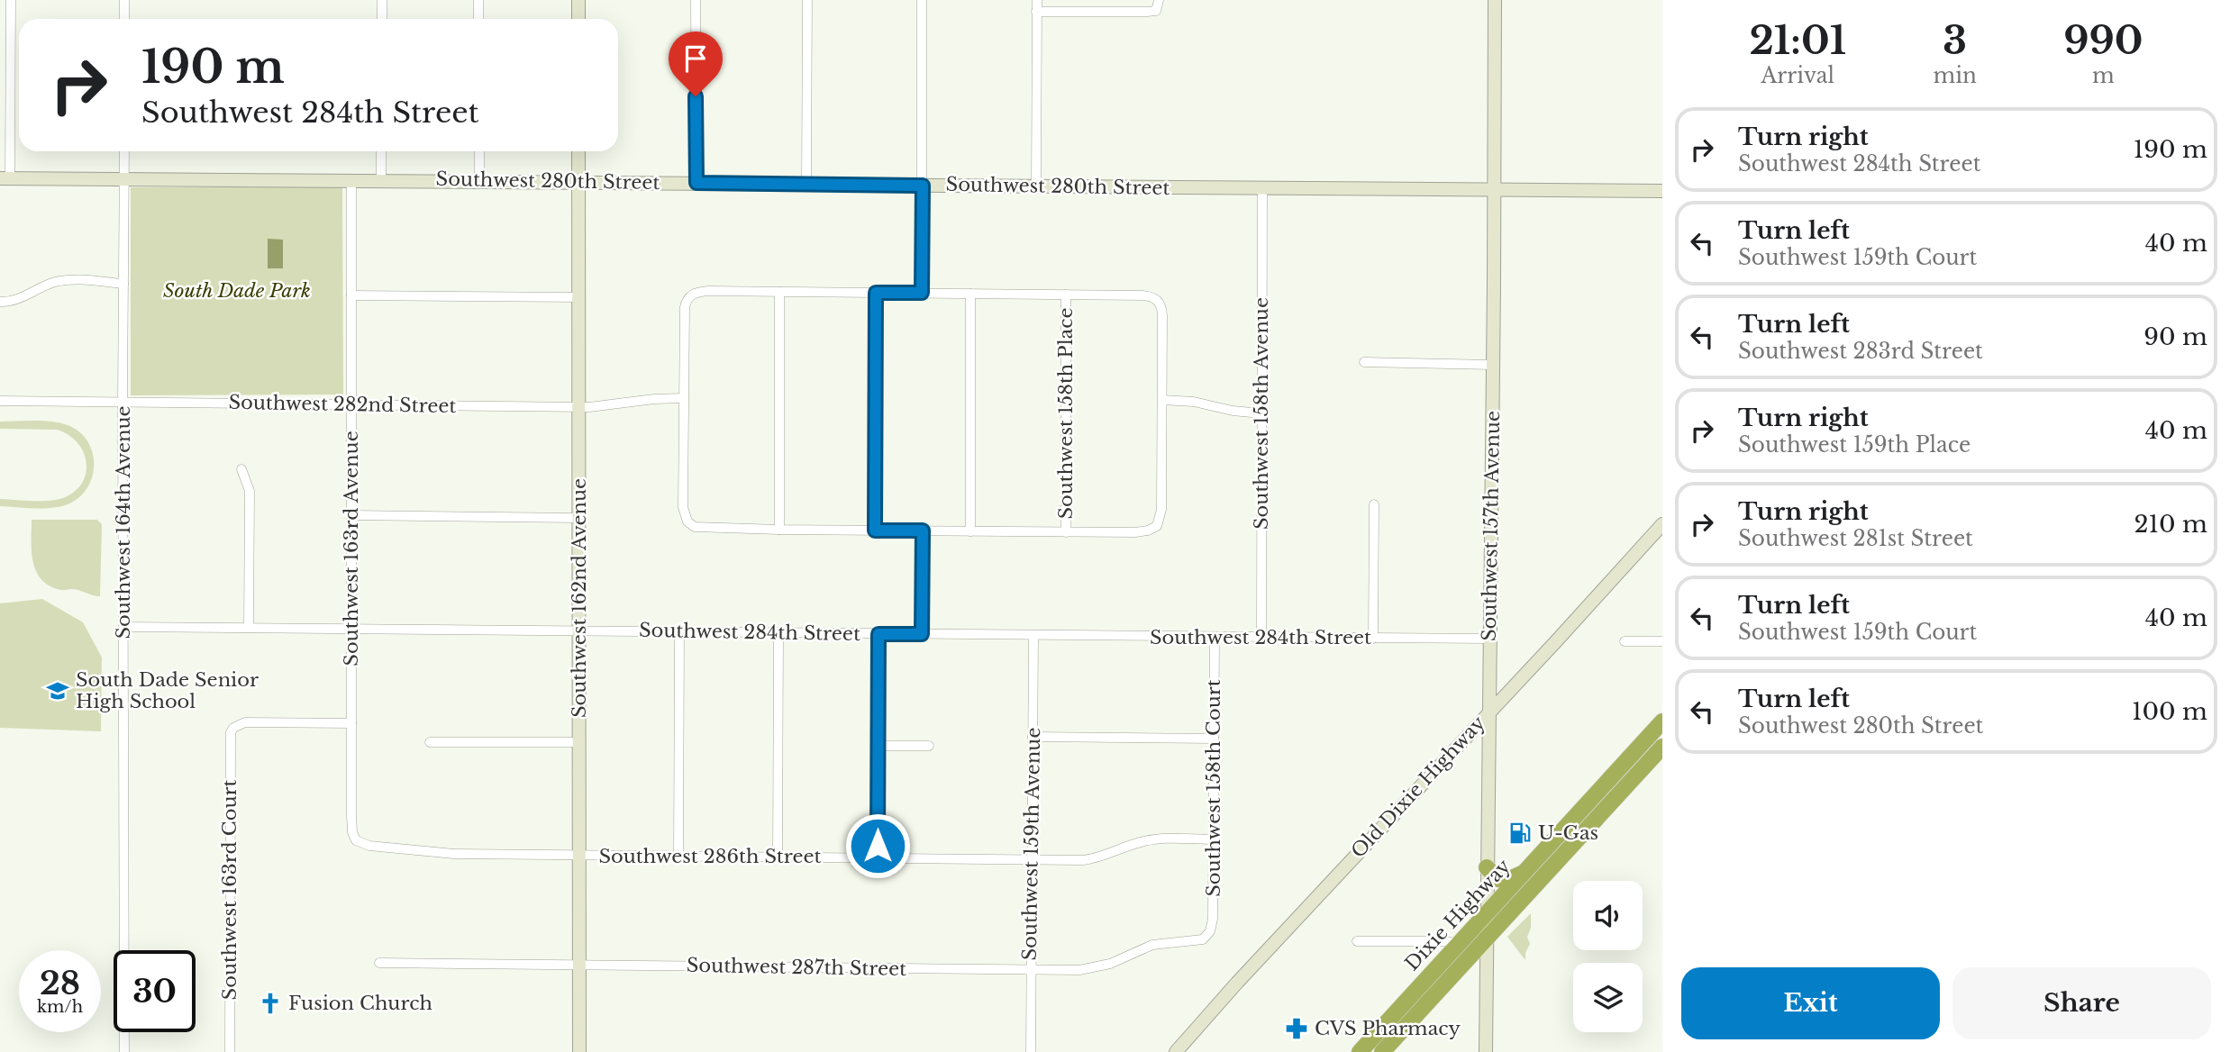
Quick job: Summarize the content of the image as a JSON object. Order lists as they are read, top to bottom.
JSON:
{
  "streets": {
    "highway": ["Dixie Highway"],
    "street": [
      "Southwest 280th Street",
      "Southwest 282nd Street",
      "Southwest 158th Place",
      "Southwest 158th Avenue",
      "Southwest 164th Avenue",
      "Southwest 157th Avenue",
      "Southwest 163rd Avenue",
      "Southwest 162nd Avenue",
      "Southwest 284th Street",
      "Old Dixie Highway",
      "Southwest 158th Court",
      "Southwest 159th Avenue",
      "Southwest 286th Street",
      "Southwest 163rd Court",
      "Southwest 287th Street"
    ]
  },
  "crossings": [
    ["Southwest 280th Street", "Southwest 158th Avenue"],
    ["Southwest 280th Street", "Southwest 164th Avenue"],
    ["Southwest 280th Street", "Southwest 157th Avenue"],
    ["Southwest 280th Street", "Southwest 163rd Avenue"],
    ["Southwest 280th Street", "Southwest 162nd Avenue"],
    ["Southwest 282nd Street", "Southwest 164th Avenue"],
    ["Southwest 282nd Street", "Southwest 163rd Avenue"],
    ["Southwest 282nd Street", "Southwest 162nd Avenue"],
    ["Southwest 158th Avenue", "Southwest 284th Street"],
    ["Southwest 164th Avenue", "Southwest 284th Street"],
    ["Southwest 157th Avenue", "Southwest 284th Street"],
    ["Southwest 157th Avenue", "Old Dixie Highway"],
    ["Southwest 157th Avenue", "Dixie Highway"],
    ["Southwest 163rd Avenue", "Southwest 284th Street"],
    ["Southwest 163rd Avenue", "Southwest 286th Street"],
    ["Southwest 163rd Avenue", "Southwest 163rd Court"],
    ["Southwest 162nd Avenue", "Southwest 284th Street"],
    ["Southwest 162nd Avenue", "Southwest 286th Street"],
    ["Southwest 162nd Avenue", "Southwest 287th Street"],
    ["Southwest 284th Street", "Southwest 158th Court"],
    ["Southwest 284th Street", "Southwest 159th Avenue"],
    ["Southwest 158th Court", "Southwest 286th Street"],
    ["Southwest 158th Court", "Southwest 287th Street"],
    ["Southwest 159th Avenue", "Southwest 286th Street"],
    ["Southwest 159th Avenue", "Southwest 287th Street"]
  ],
  "parks": ["South Dade Park"],
  "places": {
    "school or university": ["South Dade Senior High School"],
    "fuel station": ["U-Gas"],
    "church": ["Fusion Church"],
    "pharmacy": ["CVS Pharmacy"]
  },
  "page": {
    "eta": [
      "21:01",
      "Arrival",
      "3",
      "min",
      "990",
      "m"
    ],
    "turn": ["190 m", "Southwest 284th Street"],
    "list": [
      {
        "name": "Turn right",
        "note": "Southwest 284th Street",
        "value": "190 m"
      },
      {
        "name": "Turn left",
        "note": "Southwest 159th Court",
        "value": "40 m"
      },
      {
        "name": "Turn left",
        "note": "Southwest 283rd Street",
        "value": "90 m"
      },
      {
        "name": "Turn right",
        "note": "Southwest 159th Place",
        "value": "40 m"
      },
      {
        "name": "Turn right",
        "note": "Southwest 281st Street",
        "value": "210 m"
      },
      {
        "name": "Turn left",
        "note": "Southwest 159th Court",
        "value": "40 m"
      },
      {
        "name": "Turn left",
        "note": "Southwest 280th Street",
        "value": "100 m"
      }
    ],
    "speed": "28 km/h",
    "limit": "30",
    "buttons": ["Exit", "Share"]
  }
}
